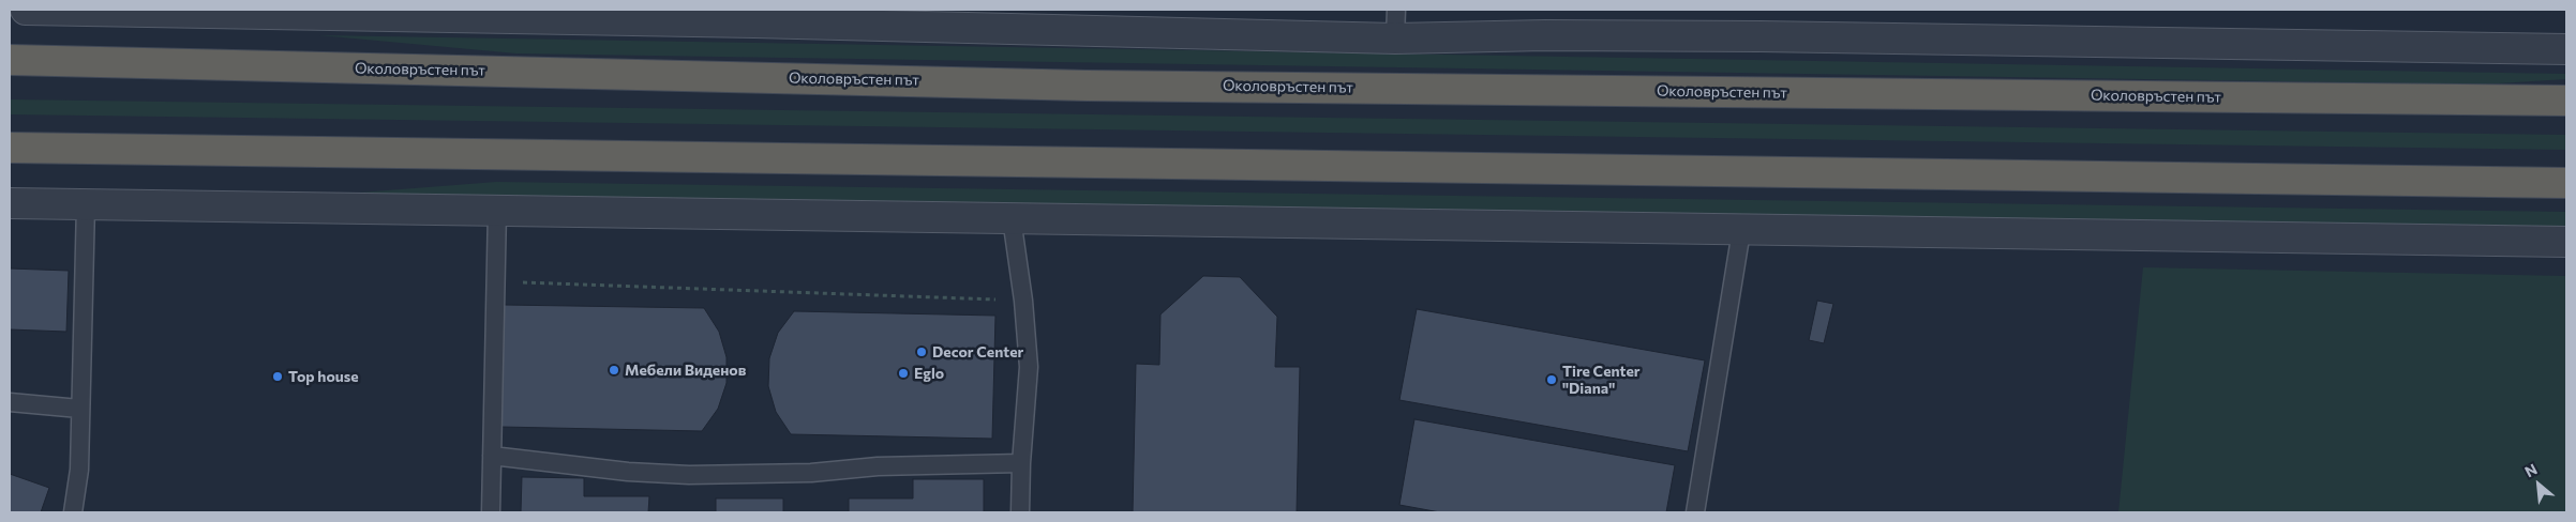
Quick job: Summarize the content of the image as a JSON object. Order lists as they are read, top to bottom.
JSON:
{
  "streets": {
    "highway": ["Околовръстен път"]
  },
  "places": [
    "Decor Center",
    "Мебели Виденов",
    "Eglo",
    "Top house",
    "Tire Center \"Diana\""
  ],
  "north": "top left"
}
